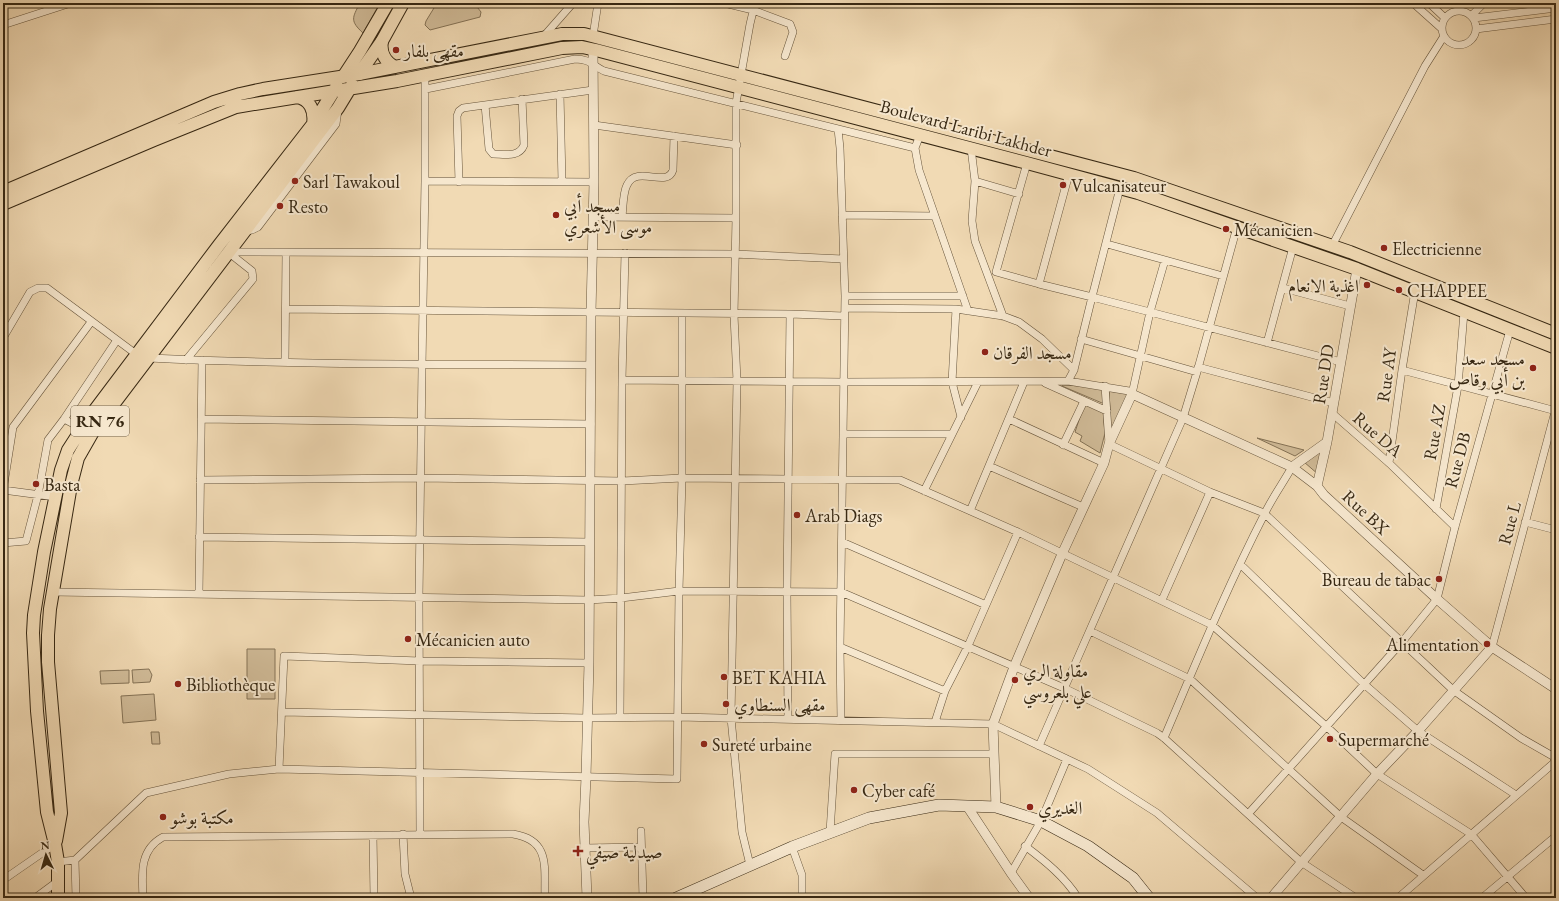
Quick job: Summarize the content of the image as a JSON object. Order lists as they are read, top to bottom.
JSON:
{
  "streets": {
    "main road": ["Boulevard Laribi Lakhder", "RN 76"],
    "street": [
      "Rue DD",
      "Rue AY",
      "Rue AZ",
      "Rue DA",
      "Rue DB",
      "Rue BX",
      "Rue L"
    ]
  },
  "crossings": [
    ["Boulevard Laribi Lakhder", "Rue DD"],
    ["Boulevard Laribi Lakhder", "Rue AY"],
    ["Boulevard Laribi Lakhder", "RN 76"],
    ["Boulevard Laribi Lakhder", "Rue AZ"],
    ["Boulevard Laribi Lakhder", "Rue DB"],
    ["Rue DD", "Rue DA"],
    ["Rue DD", "Rue BX"],
    ["Rue AY", "Rue DA"],
    ["Rue AZ", "Rue DA"],
    ["Rue DA", "Rue DB"],
    ["Rue DB", "Rue BX"],
    ["Rue BX", "Rue L"]
  ],
  "places": {
    "other": [
      "مقهى بلفار",
      "Sarl Tawakoul",
      "Vulcanisateur",
      "Resto",
      "مسجد أبي موسى الأشعري",
      "Mécanicien",
      "Electricienne",
      "اغذية الانعام",
      "CHAPPEE",
      "مسجد الفرقان",
      "مسجد سعد بن أبي وقاص",
      "Basta",
      "Arab Diags",
      "Bureau de tabac",
      "Mécanicien auto",
      "Alimentation",
      "BET KAHIA",
      "مقاولة الري علي بلعروسي",
      "Bibliothèque",
      "مقهى السنطاوي",
      "Supermarché",
      "Sureté urbaine",
      "Cyber café",
      "الغديري",
      "مكتبة بوشو"
    ],
    "health": ["صيدلية صيفي"]
  },
  "north": "top"
}
